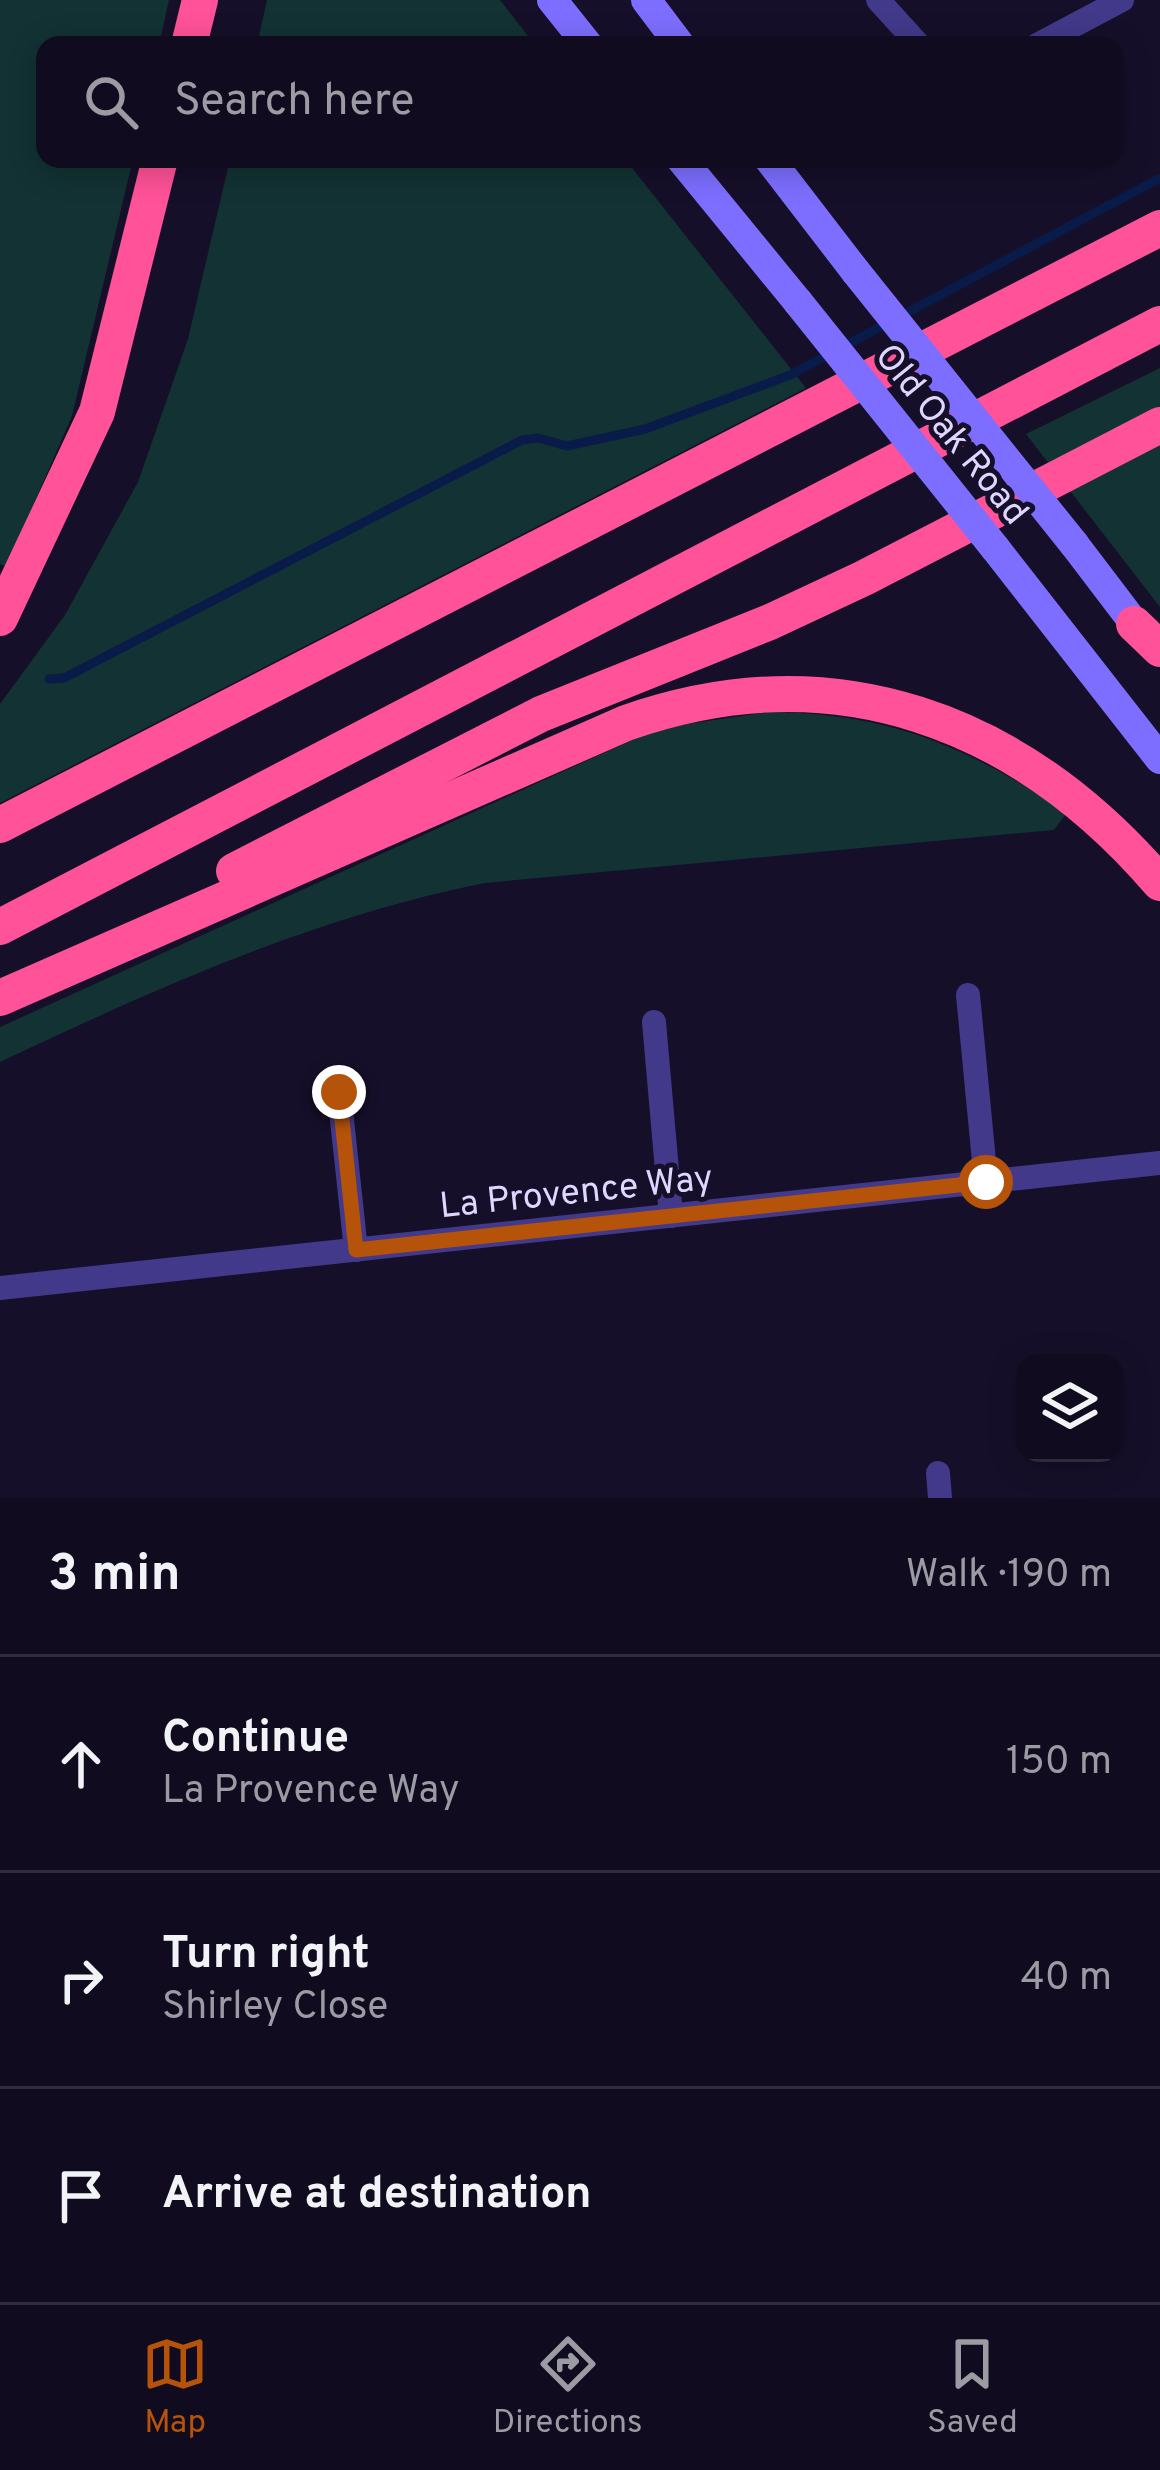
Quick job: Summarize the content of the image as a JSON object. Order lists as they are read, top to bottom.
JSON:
{
  "streets": {
    "main road": ["Old Oak Road"],
    "street": ["La Provence Way"]
  },
  "page": {
    "search": "Search here",
    "heading": ["3 min", "Walk · 190 m"],
    "list": [
      ["Continue", "La Provence Way", "150 m"],
      ["Turn right", "Shirley Close", "40 m"],
      "Arrive at destination"
    ],
    "nav": ["Map", "Directions", "Saved"]
  }
}
